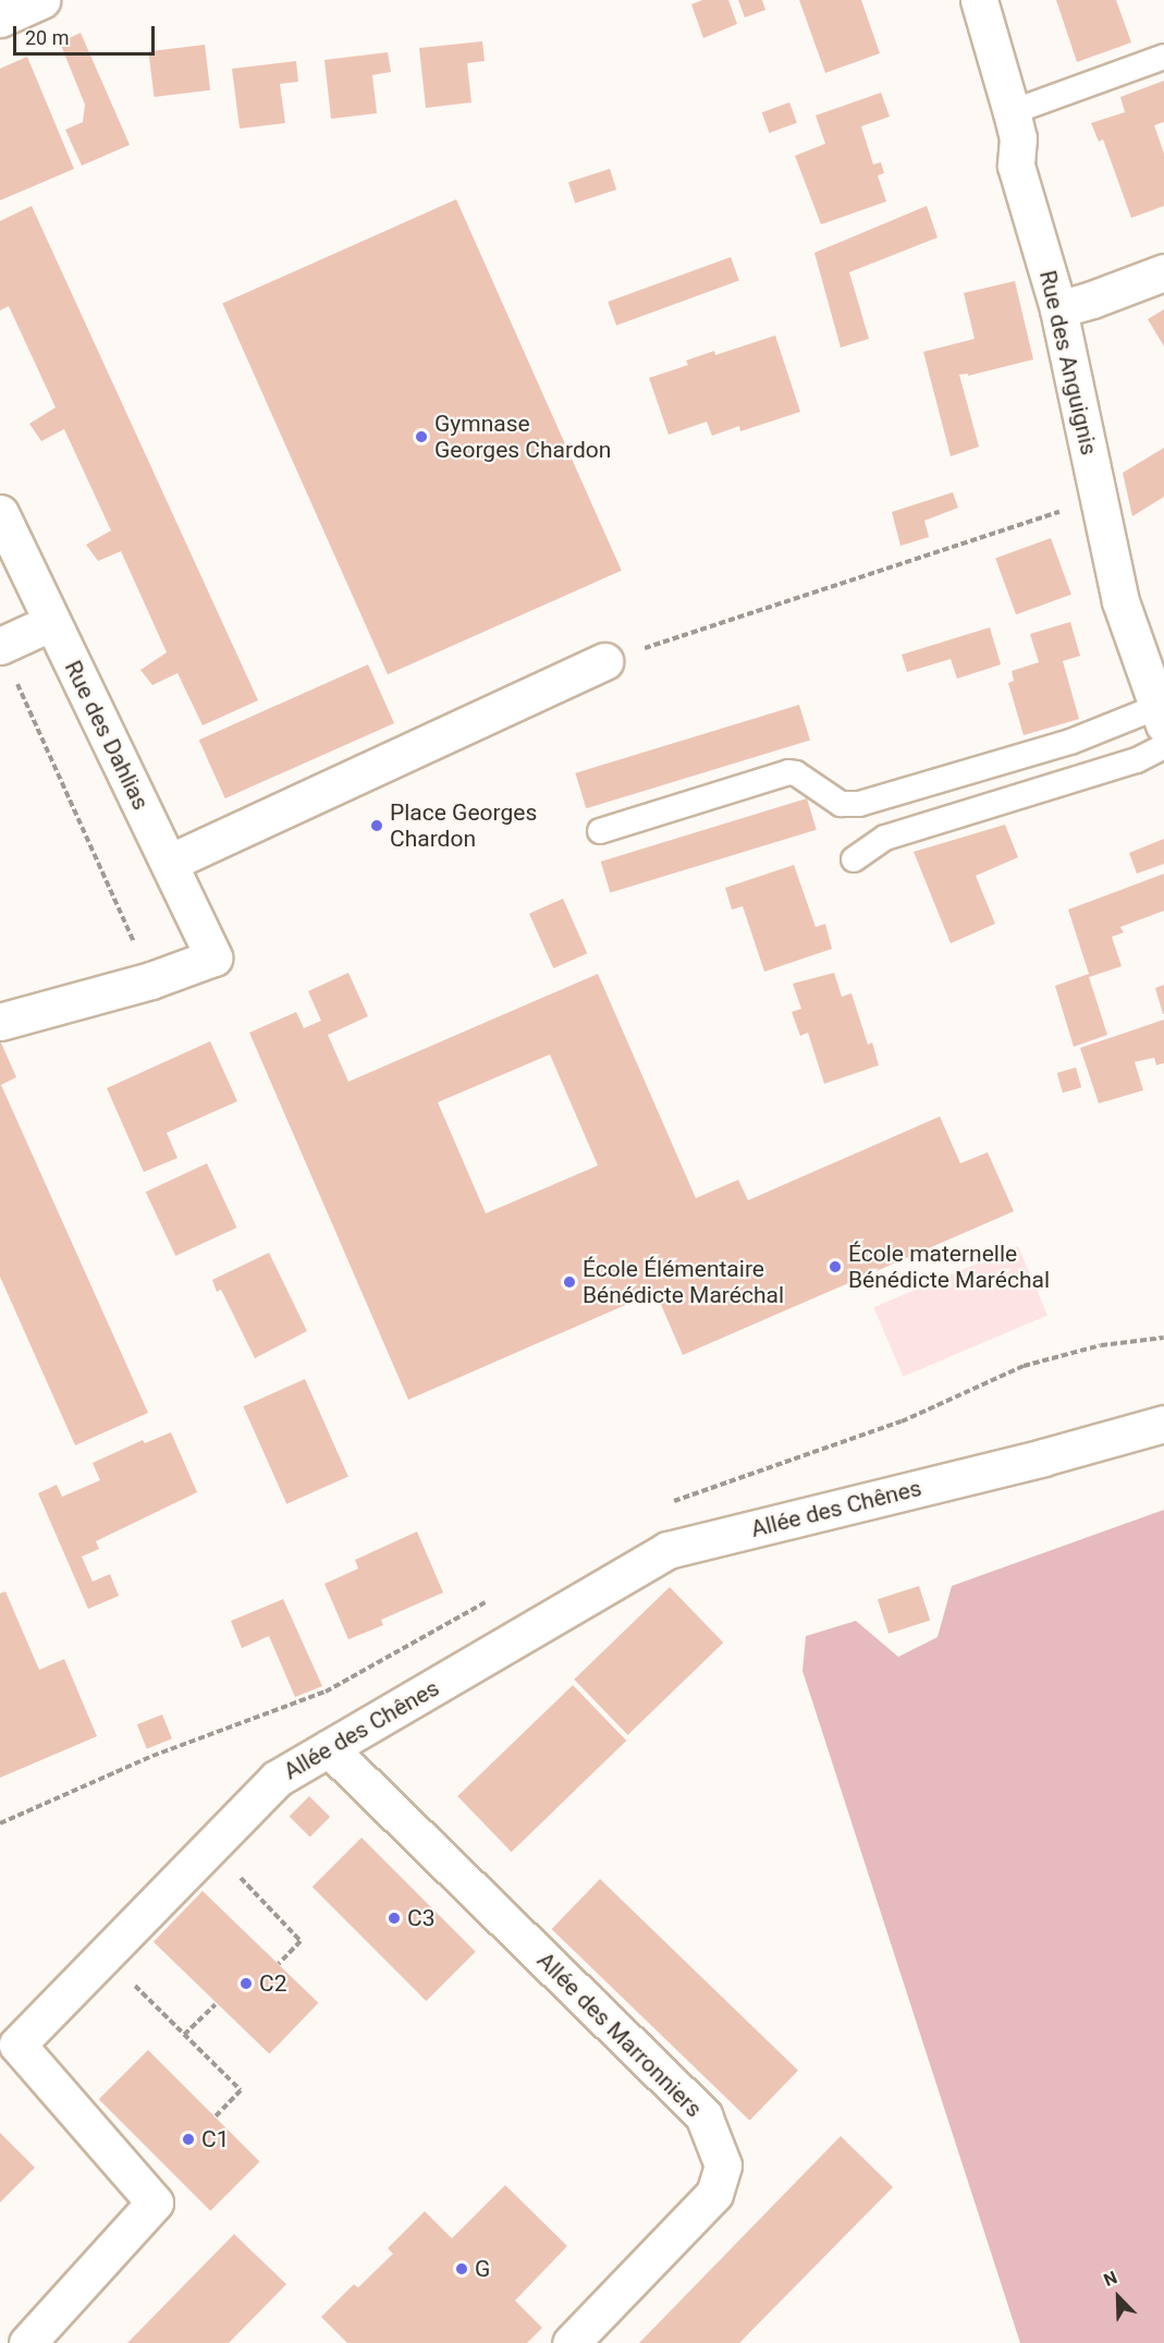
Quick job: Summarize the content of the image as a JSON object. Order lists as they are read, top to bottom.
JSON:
{
  "streets": {
    "street": [
      "Rue des Anguignis",
      "Rue des Dahlias",
      "Allée des Chênes",
      "Allée des Marronniers"
    ]
  },
  "crossings": [
    ["Allée des Chênes", "Allée des Marronniers"]
  ],
  "places": [
    "Gymnase Georges Chardon",
    "Place Georges Chardon",
    "École maternelle Bénédicte Maréchal",
    "École Élémentaire Bénédicte Maréchal",
    "C3",
    "C2",
    "C1",
    "G"
  ],
  "scale_bar": "20 m",
  "north": "top left"
}
